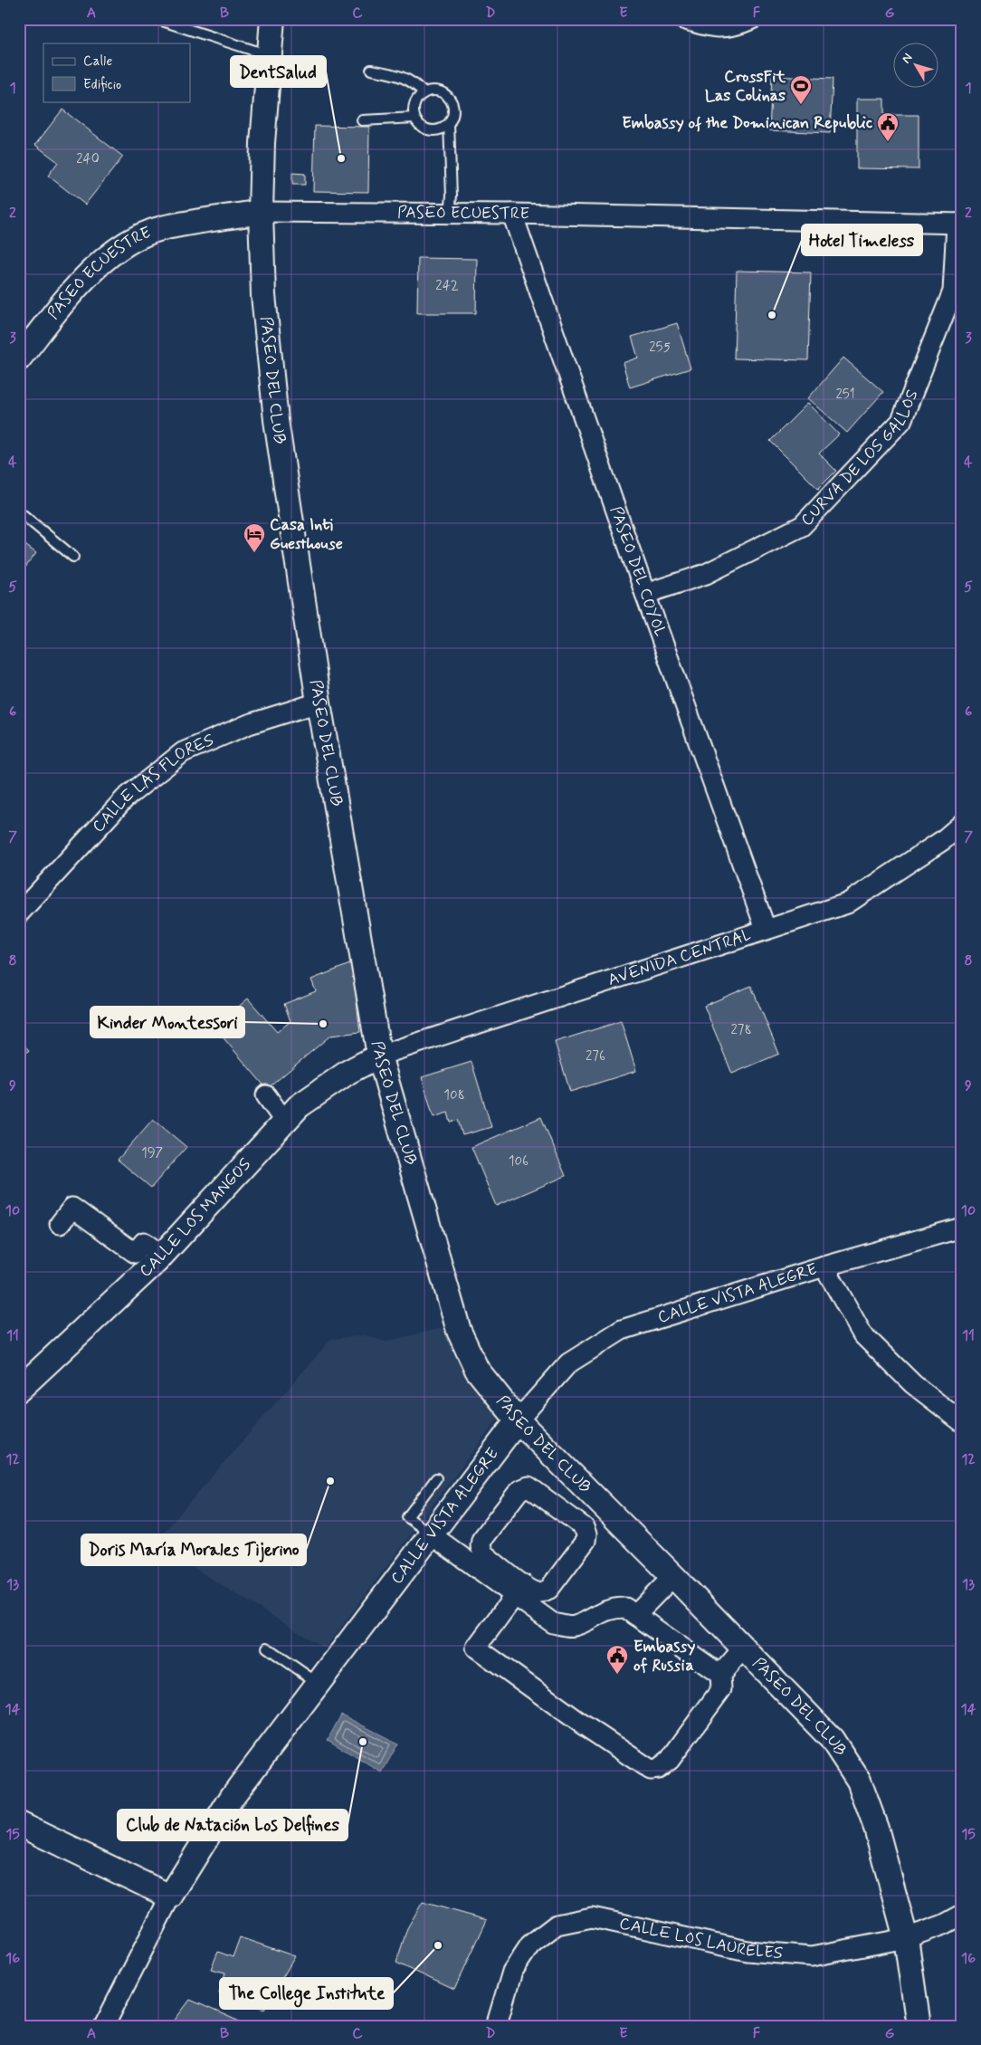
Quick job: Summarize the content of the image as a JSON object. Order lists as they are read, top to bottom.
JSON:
{
  "streets": {
    "street": [
      "PASEO ECUESTRE",
      "PASEO DEL CLUB",
      "CURVA DE LOS GALLOS",
      "PASEO DEL COYOL",
      "CALLE LAS FLORES",
      "AVENIDA CENTRAL",
      "CALLE LOS MANGOS",
      "CALLE VISTA ALEGRE",
      "CALLE LOS LAURELES"
    ]
  },
  "crossings": [
    ["PASEO ECUESTRE", "PASEO DEL CLUB"],
    ["PASEO ECUESTRE", "CURVA DE LOS GALLOS"],
    ["PASEO ECUESTRE", "PASEO DEL COYOL"],
    ["PASEO DEL CLUB", "CALLE LAS FLORES"],
    ["PASEO DEL CLUB", "AVENIDA CENTRAL"],
    ["PASEO DEL CLUB", "CALLE LOS MANGOS"],
    ["PASEO DEL CLUB", "CALLE VISTA ALEGRE"],
    ["PASEO DEL CLUB", "CALLE LOS LAURELES"],
    ["CURVA DE LOS GALLOS", "PASEO DEL COYOL"],
    ["PASEO DEL COYOL", "AVENIDA CENTRAL"],
    ["AVENIDA CENTRAL", "CALLE LOS MANGOS"]
  ],
  "places": {
    "sports": ["CrossFit Las Colinas"],
    "public building": ["Embassy of the Dominican Republic", "Embassy of Russia"],
    "other": [
      "DentSalud",
      "Hotel Timeless",
      "Kinder Montessori",
      "Doris María Morales Tijerino",
      "Club de Natación Los Delfines",
      "The College Institute"
    ],
    "hotel": ["Casa Inti Guesthouse"]
  },
  "house_numbers": [
    "240",
    "242",
    "255",
    "251",
    "278",
    "276",
    "108",
    "197",
    "106"
  ],
  "legend": ["Calle", "Edificio"],
  "north": "top left",
  "grid": {
    "columns": [
      "A",
      "B",
      "C",
      "D",
      "E",
      "F",
      "G"
    ],
    "rows": [
      "1",
      "2",
      "3",
      "4",
      "5",
      "6",
      "7",
      "8",
      "9",
      "10",
      "11",
      "12",
      "13",
      "14",
      "15",
      "16"
    ]
  }
}
